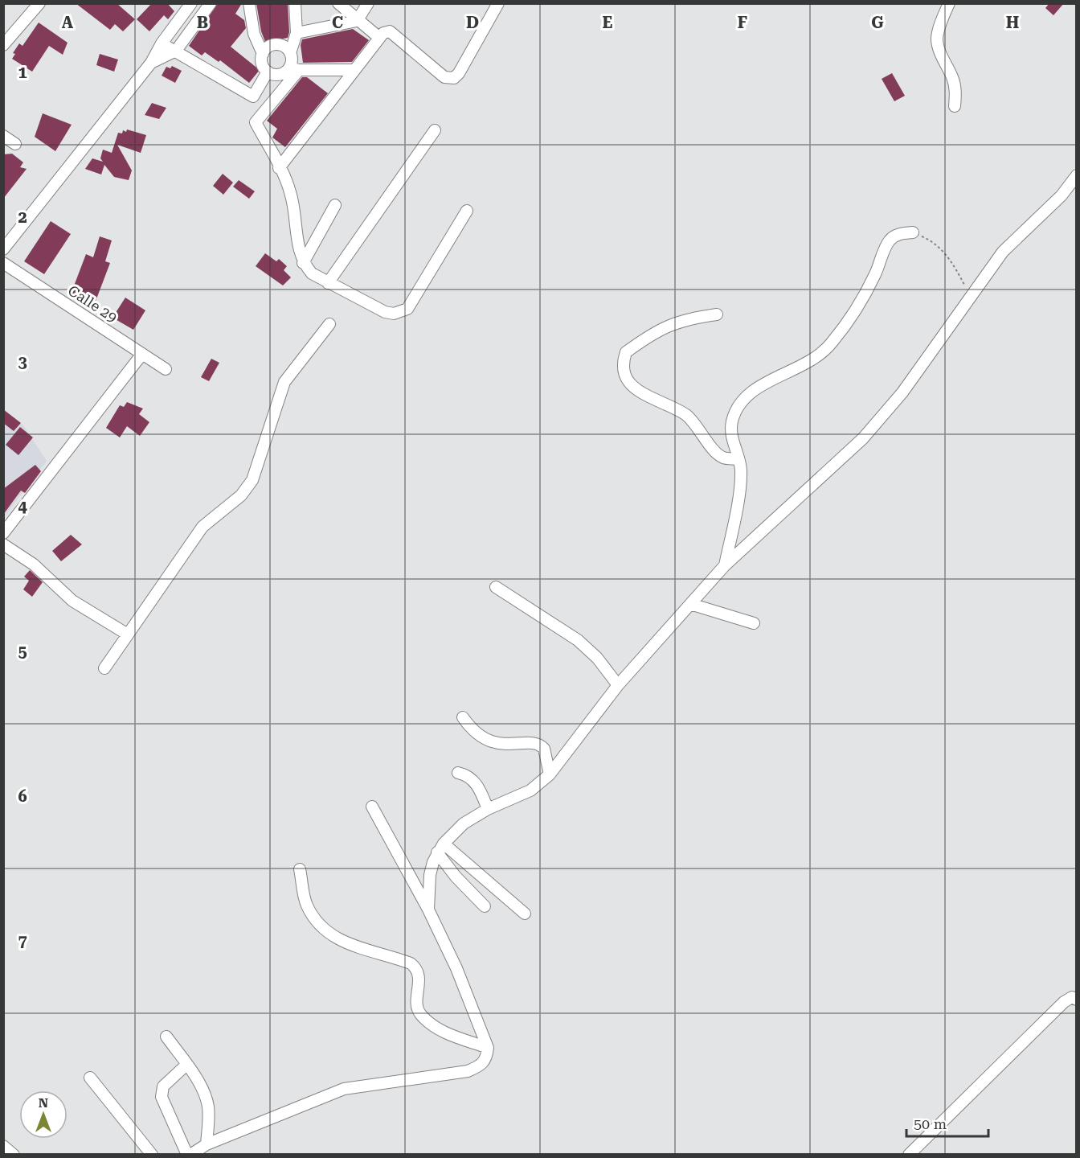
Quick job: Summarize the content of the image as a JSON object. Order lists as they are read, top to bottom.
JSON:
{
  "streets": {
    "street": ["Calle 29"]
  },
  "scale_bar": "50 m",
  "north": "top",
  "grid": {
    "columns": [
      "A",
      "B",
      "C",
      "D",
      "E",
      "F",
      "G",
      "H"
    ],
    "rows": [
      "1",
      "2",
      "3",
      "4",
      "5",
      "6",
      "7"
    ]
  }
}
